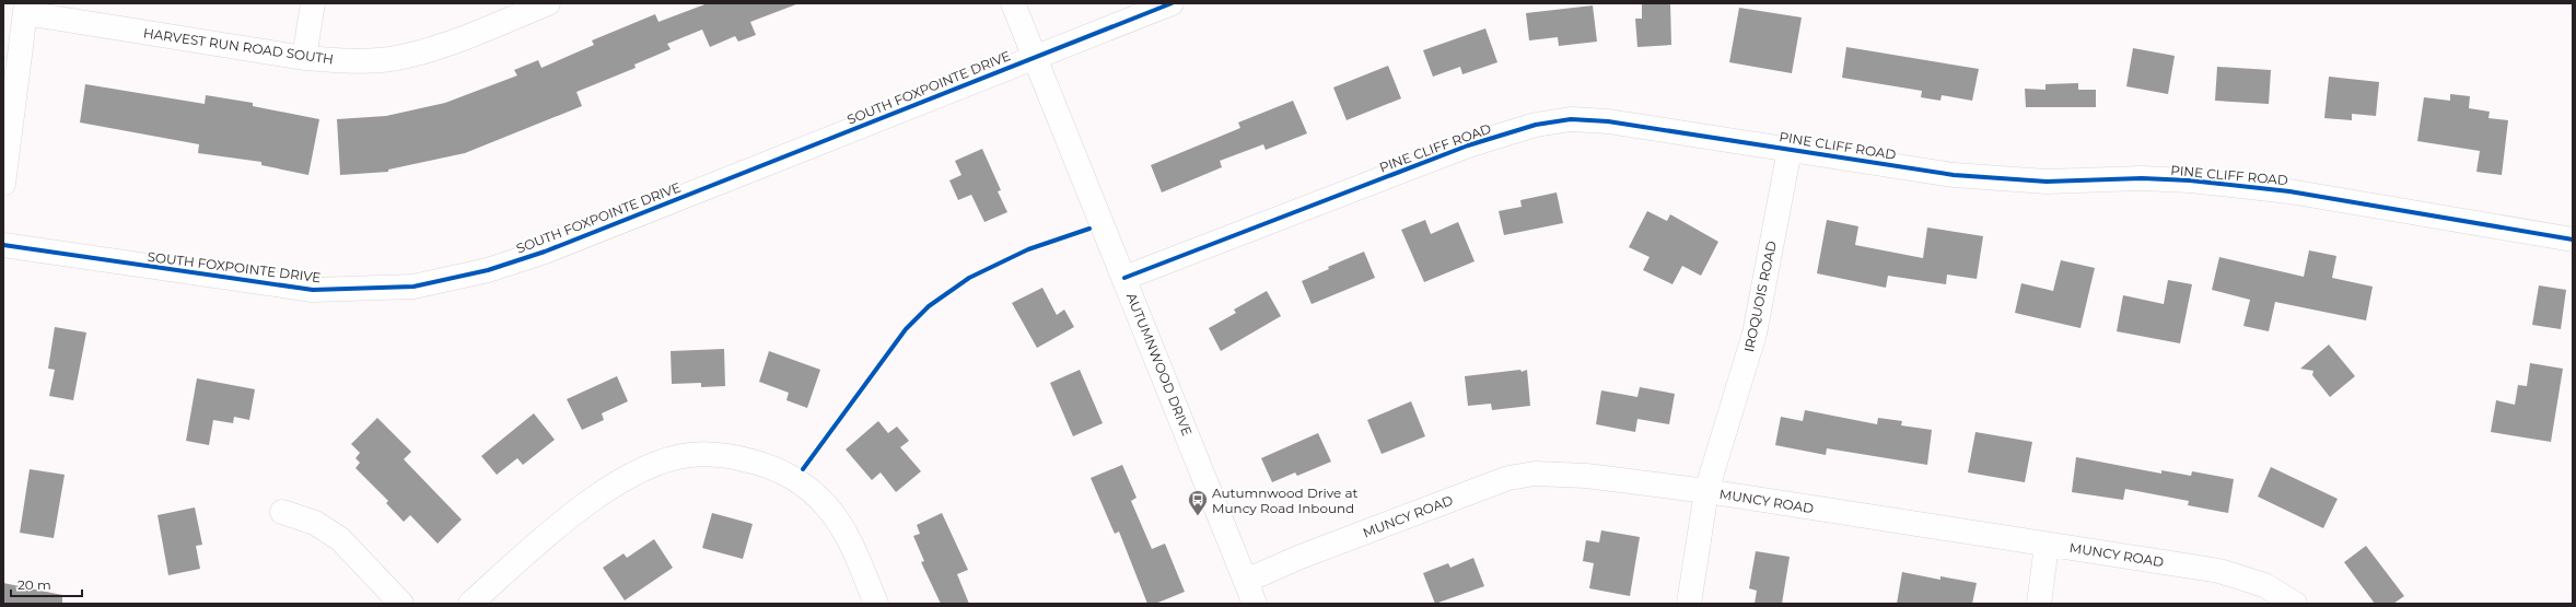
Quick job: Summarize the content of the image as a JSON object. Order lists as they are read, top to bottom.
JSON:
{
  "streets": {
    "street": [
      "HARVEST RUN ROAD SOUTH",
      "SOUTH FOXPOINTE DRIVE",
      "PINE CLIFF ROAD",
      "IROQUOIS ROAD",
      "AUTUMNWOOD DRIVE",
      "MUNCY ROAD"
    ]
  },
  "crossings": [
    ["SOUTH FOXPOINTE DRIVE", "AUTUMNWOOD DRIVE"],
    ["PINE CLIFF ROAD", "IROQUOIS ROAD"],
    ["PINE CLIFF ROAD", "AUTUMNWOOD DRIVE"],
    ["IROQUOIS ROAD", "MUNCY ROAD"],
    ["AUTUMNWOOD DRIVE", "MUNCY ROAD"]
  ],
  "places": {
    "bus stop": ["Autumnwood Drive at Muncy Road Inbound"]
  },
  "scale_bar": "20 m"
}
